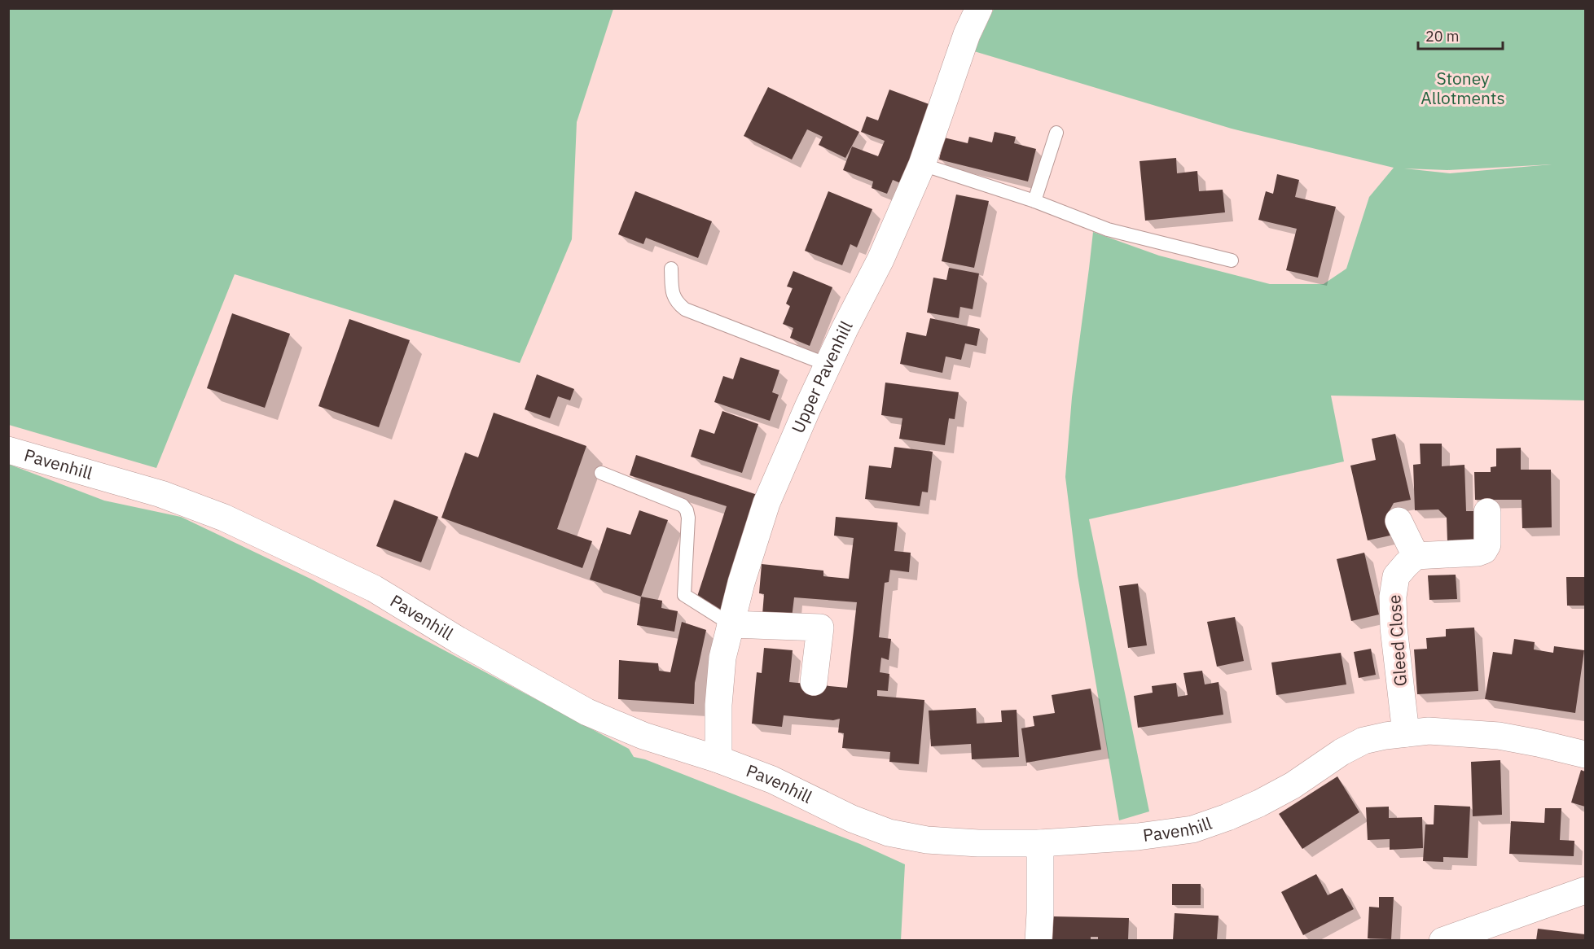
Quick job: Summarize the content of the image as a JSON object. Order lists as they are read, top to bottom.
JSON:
{
  "streets": {
    "street": ["Upper Pavenhill", "Pavenhill", "Gleed Close"]
  },
  "crossings": [
    ["Upper Pavenhill", "Pavenhill"],
    ["Pavenhill", "Gleed Close"]
  ],
  "parks": ["Stoney Allotments"],
  "scale_bar": "20 m"
}
